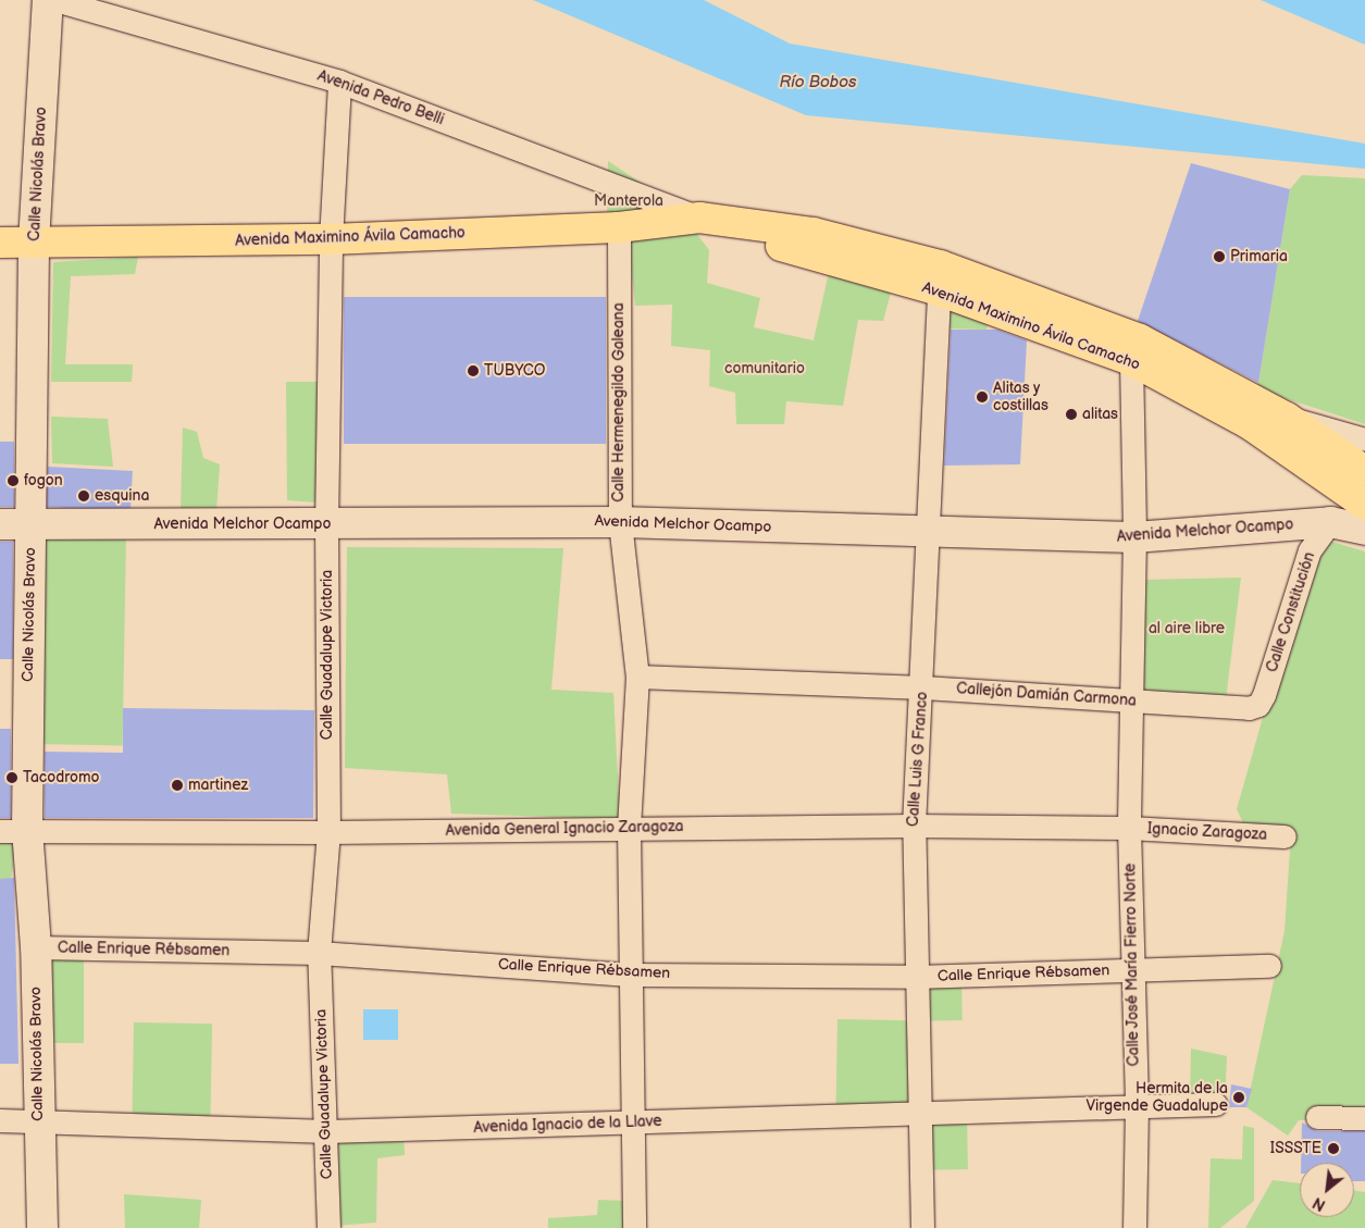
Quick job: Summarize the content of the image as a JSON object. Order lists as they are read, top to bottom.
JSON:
{
  "streets": {
    "main road": ["Avenida Maximino Ávila Camacho"],
    "street": [
      "Avenida Pedro Belli",
      "Calle Nicolás Bravo",
      "Calle Hermenegildo Galeana",
      "Avenida Melchor Ocampo",
      "Calle Constitución",
      "Calle Guadalupe Victoria",
      "Callejón Damián Carmona",
      "Calle Luis G Franco",
      "Avenida General Ignacio Zaragoza",
      "Ignacio Zaragoza",
      "Calle Enrique Rébsamen",
      "Calle José María Fierro Norte",
      "Avenida Ignacio de la Llave"
    ]
  },
  "crossings": [
    ["Avenida Pedro Belli", "Avenida Maximino Ávila Camacho"],
    ["Avenida Pedro Belli", "Calle Guadalupe Victoria"],
    ["Calle Nicolás Bravo", "Avenida Maximino Ávila Camacho"],
    ["Calle Nicolás Bravo", "Avenida Melchor Ocampo"],
    ["Calle Nicolás Bravo", "Avenida General Ignacio Zaragoza"],
    ["Calle Nicolás Bravo", "Calle Enrique Rébsamen"],
    ["Calle Nicolás Bravo", "Avenida Ignacio de la Llave"],
    ["Avenida Maximino Ávila Camacho", "Calle Hermenegildo Galeana"],
    ["Avenida Maximino Ávila Camacho", "Calle Guadalupe Victoria"],
    ["Avenida Maximino Ávila Camacho", "Calle Luis G Franco"],
    ["Avenida Maximino Ávila Camacho", "Calle José María Fierro Norte"],
    ["Calle Hermenegildo Galeana", "Avenida Melchor Ocampo"],
    ["Calle Hermenegildo Galeana", "Callejón Damián Carmona"],
    ["Calle Hermenegildo Galeana", "Avenida General Ignacio Zaragoza"],
    ["Calle Hermenegildo Galeana", "Calle Enrique Rébsamen"],
    ["Calle Hermenegildo Galeana", "Avenida Ignacio de la Llave"],
    ["Avenida Melchor Ocampo", "Calle Constitución"],
    ["Avenida Melchor Ocampo", "Calle Guadalupe Victoria"],
    ["Avenida Melchor Ocampo", "Calle Luis G Franco"],
    ["Avenida Melchor Ocampo", "Calle José María Fierro Norte"],
    ["Calle Constitución", "Callejón Damián Carmona"],
    ["Calle Guadalupe Victoria", "Avenida General Ignacio Zaragoza"],
    ["Calle Guadalupe Victoria", "Calle Enrique Rébsamen"],
    ["Calle Guadalupe Victoria", "Avenida Ignacio de la Llave"],
    ["Callejón Damián Carmona", "Calle Luis G Franco"],
    ["Callejón Damián Carmona", "Calle José María Fierro Norte"],
    ["Calle Luis G Franco", "Avenida General Ignacio Zaragoza"],
    ["Calle Luis G Franco", "Calle Enrique Rébsamen"],
    ["Calle Luis G Franco", "Avenida Ignacio de la Llave"],
    ["Avenida General Ignacio Zaragoza", "Ignacio Zaragoza"],
    ["Avenida General Ignacio Zaragoza", "Calle José María Fierro Norte"],
    ["Ignacio Zaragoza", "Calle José María Fierro Norte"],
    ["Calle Enrique Rébsamen", "Calle José María Fierro Norte"],
    ["Calle José María Fierro Norte", "Avenida Ignacio de la Llave"]
  ],
  "water": ["Río Bobos"],
  "parks": ["Manterola", "comunitario", "al aire libre"],
  "places": [
    "Primaria",
    "TUBYCO",
    "Alitas y costillas",
    "alitas",
    "fogon",
    "esquina",
    "Tacodromo",
    "martinez",
    "Hermita de la Virgende Guadalupe",
    "ISSSTE"
  ],
  "north": "bottom left"
}
